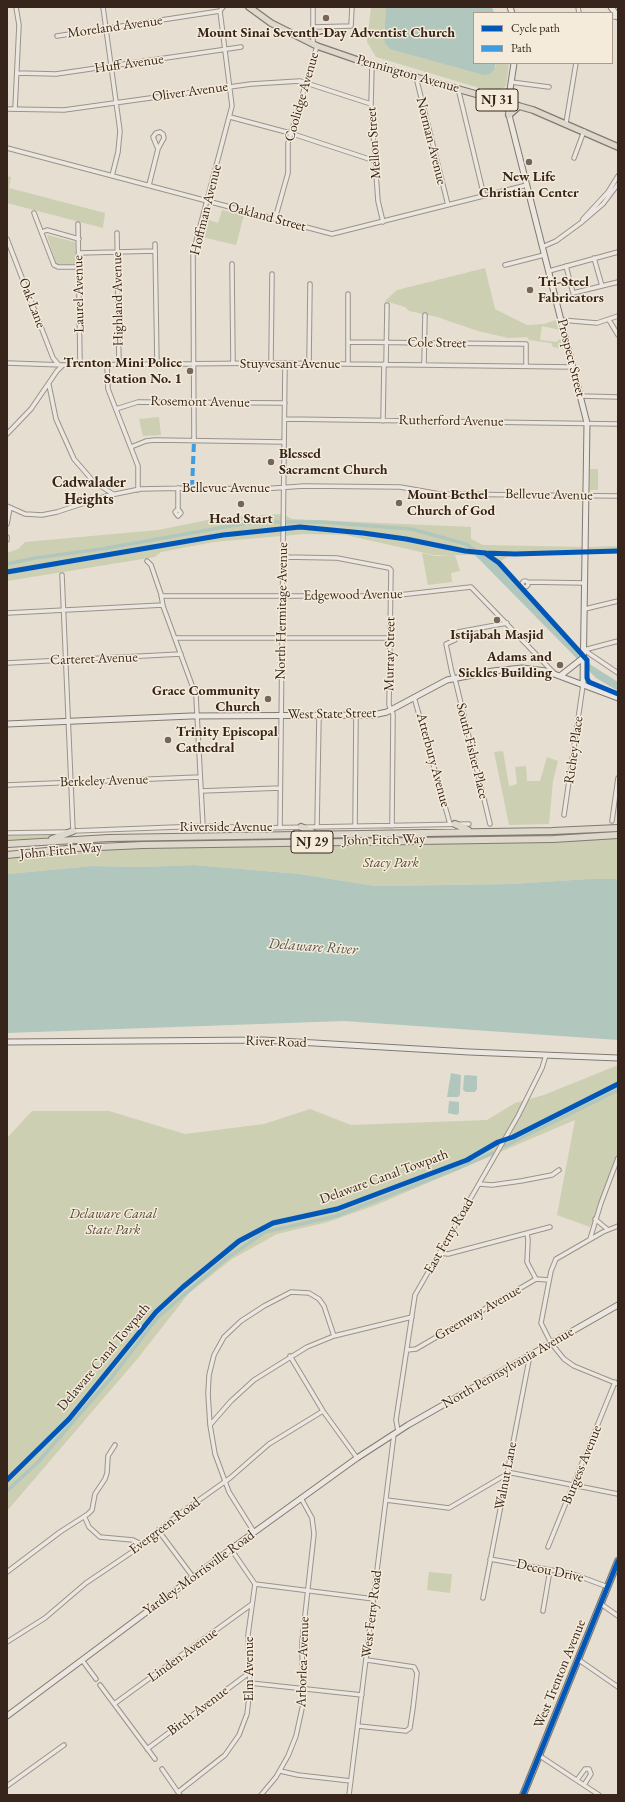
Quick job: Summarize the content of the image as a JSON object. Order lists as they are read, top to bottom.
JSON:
{
  "streets": {
    "highway": ["John Fitch Way", "NJ 29"],
    "main road": [
      "Pennington Avenue",
      "NJ 31",
      "Prospect Street",
      "West State Street",
      "River Road",
      "North Pennsylvania Avenue",
      "Yardley-Morrisville Road",
      "West Trenton Avenue"
    ],
    "street": [
      "Moreland Avenue",
      "Huff Avenue",
      "Oliver Avenue",
      "Coolidge Avenue",
      "Norman Avenue",
      "Mellon Street",
      "Hoffman Avenue",
      "Oakland Street",
      "Laurel Avenue",
      "Highland Avenue",
      "Oak Lane",
      "Cole Street",
      "Stuyvesant Avenue",
      "Rosemont Avenue",
      "Rutherford Avenue",
      "Bellevue Avenue",
      "Edgewood Avenue",
      "North Hermitage Avenue",
      "Murray Street",
      "Carteret Avenue",
      "Richey Place",
      "South Fisher Place",
      "Atterbury Avenue",
      "Berkeley Avenue",
      "Riverside Avenue",
      "East Ferry Road",
      "Greenway Avenue",
      "Burgess Avenue",
      "Walnut Lane",
      "Evergreen Road",
      "Decou Drive",
      "West Ferry Road",
      "Linden Avenue",
      "Arborlea Avenue",
      "Elm Avenue",
      "Birch Avenue"
    ],
    "cycle path": ["Delaware Canal Towpath"]
  },
  "crossings": [
    ["Moreland Avenue", "Hoffman Avenue"],
    ["Huff Avenue", "Hoffman Avenue"],
    ["Pennington Avenue", "Coolidge Avenue"],
    ["Pennington Avenue", "Norman Avenue"],
    ["Pennington Avenue", "Mellon Street"],
    ["Pennington Avenue", "Prospect Street"],
    ["Oliver Avenue", "Coolidge Avenue"],
    ["Oliver Avenue", "Mellon Street"],
    ["Oliver Avenue", "Hoffman Avenue"],
    ["Coolidge Avenue", "Oakland Street"],
    ["Norman Avenue", "Oakland Street"],
    ["Mellon Street", "Oakland Street"],
    ["Hoffman Avenue", "Oakland Street"],
    ["Hoffman Avenue", "Stuyvesant Avenue"],
    ["Hoffman Avenue", "Rosemont Avenue"],
    ["Oakland Street", "Prospect Street"],
    ["Laurel Avenue", "Stuyvesant Avenue"],
    ["Highland Avenue", "Stuyvesant Avenue"],
    ["Oak Lane", "Stuyvesant Avenue"],
    ["Cole Street", "Stuyvesant Avenue"],
    ["Prospect Street", "Stuyvesant Avenue"],
    ["Prospect Street", "Rutherford Avenue"],
    ["Prospect Street", "Bellevue Avenue"],
    ["Prospect Street", "West State Street"],
    ["Prospect Street", "Richey Place"],
    ["Stuyvesant Avenue", "North Hermitage Avenue"],
    ["Rosemont Avenue", "North Hermitage Avenue"],
    ["Rutherford Avenue", "North Hermitage Avenue"],
    ["Bellevue Avenue", "North Hermitage Avenue"],
    ["Edgewood Avenue", "North Hermitage Avenue"],
    ["Edgewood Avenue", "Murray Street"],
    ["Edgewood Avenue", "South Fisher Place"],
    ["North Hermitage Avenue", "Murray Street"],
    ["North Hermitage Avenue", "West State Street"],
    ["North Hermitage Avenue", "Riverside Avenue"],
    ["Murray Street", "West State Street"],
    ["Murray Street", "Riverside Avenue"],
    ["West State Street", "Richey Place"],
    ["West State Street", "South Fisher Place"],
    ["West State Street", "Atterbury Avenue"],
    ["Atterbury Avenue", "Riverside Avenue"],
    ["River Road", "East Ferry Road"],
    ["East Ferry Road", "Greenway Avenue"],
    ["East Ferry Road", "North Pennsylvania Avenue"],
    ["East Ferry Road", "Yardley-Morrisville Road"],
    ["East Ferry Road", "West Ferry Road"],
    ["North Pennsylvania Avenue", "Walnut Lane"],
    ["North Pennsylvania Avenue", "Yardley-Morrisville Road"],
    ["North Pennsylvania Avenue", "West Ferry Road"],
    ["Walnut Lane", "Decou Drive"],
    ["Decou Drive", "West Trenton Avenue"],
    ["Yardley-Morrisville Road", "West Ferry Road"],
    ["Yardley-Morrisville Road", "Arborlea Avenue"],
    ["Linden Avenue", "Elm Avenue"],
    ["Elm Avenue", "Birch Avenue"]
  ],
  "districts": ["Cadwalader Heights"],
  "water": ["Delaware River"],
  "parks": ["Stacy Park", "Delaware Canal State Park"],
  "places": [
    "Mount Sinai Seventh-Day Adventist Church",
    "New Life Christian Center",
    "Tri-Steel Fabricators",
    "Trenton Mini Police Station No. 1",
    "Blessed Sacrament Church",
    "Mount Bethel Church of God",
    "Head Start",
    "Istijabah Masjid",
    "Adams and Sickles Building",
    "Grace Community Church",
    "Trinity Episcopal Cathedral"
  ],
  "legend": ["Cycle path", "Path"]
}
